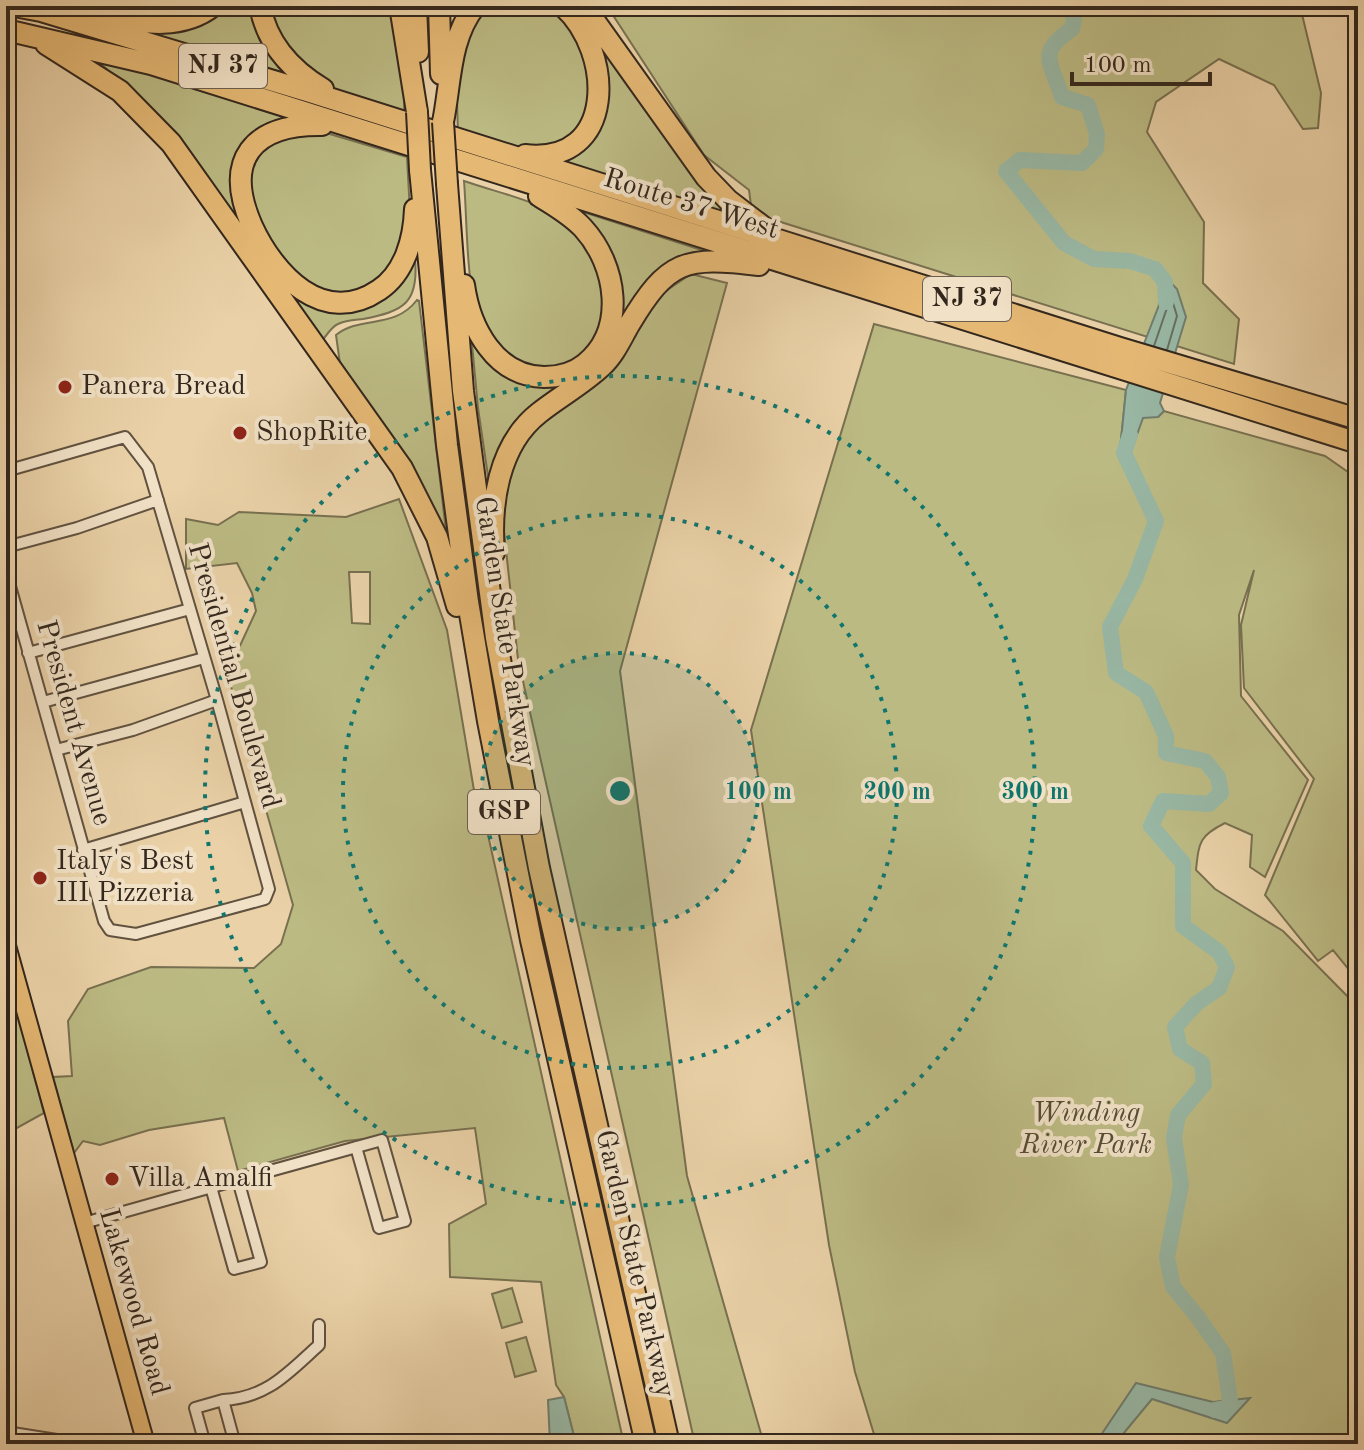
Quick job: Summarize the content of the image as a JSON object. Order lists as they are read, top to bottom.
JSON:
{
  "streets": {
    "highway": [
      "NJ 37",
      "Route 37 West",
      "Garden State Parkway",
      "GSP"
    ],
    "main road": ["Lakewood Road"],
    "street": ["Presidential Boulevard", "President Avenue"]
  },
  "crossings": [
    ["Presidential Boulevard", "President Avenue"]
  ],
  "parks": ["Winding River Park"],
  "places": [
    "Panera Bread",
    "ShopRite",
    "Italy's Best III Pizzeria",
    "Villa Amalfi"
  ],
  "scale_bar": "100 m",
  "rings": ["100 m", "200 m", "300 m"]
}
